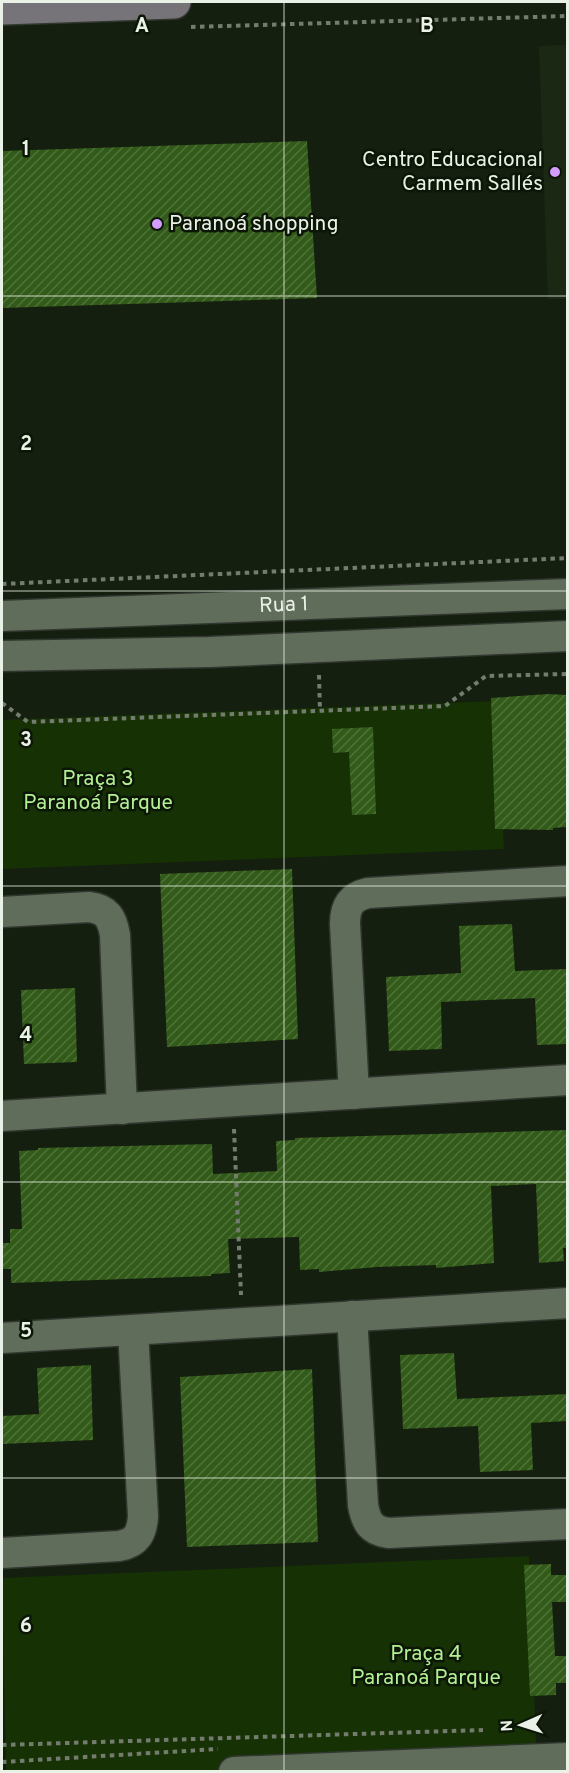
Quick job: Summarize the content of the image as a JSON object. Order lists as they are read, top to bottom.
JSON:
{
  "streets": {
    "street": ["Rua 1"]
  },
  "parks": ["Praça 3 Paranoá Parque", "Praça 4 Paranoá Parque"],
  "places": ["Centro Educacional Carmem Sallés", "Paranoá shopping"],
  "north": "left",
  "grid": {
    "columns": ["A", "B"],
    "rows": [
      "1",
      "2",
      "3",
      "4",
      "5",
      "6"
    ]
  }
}
